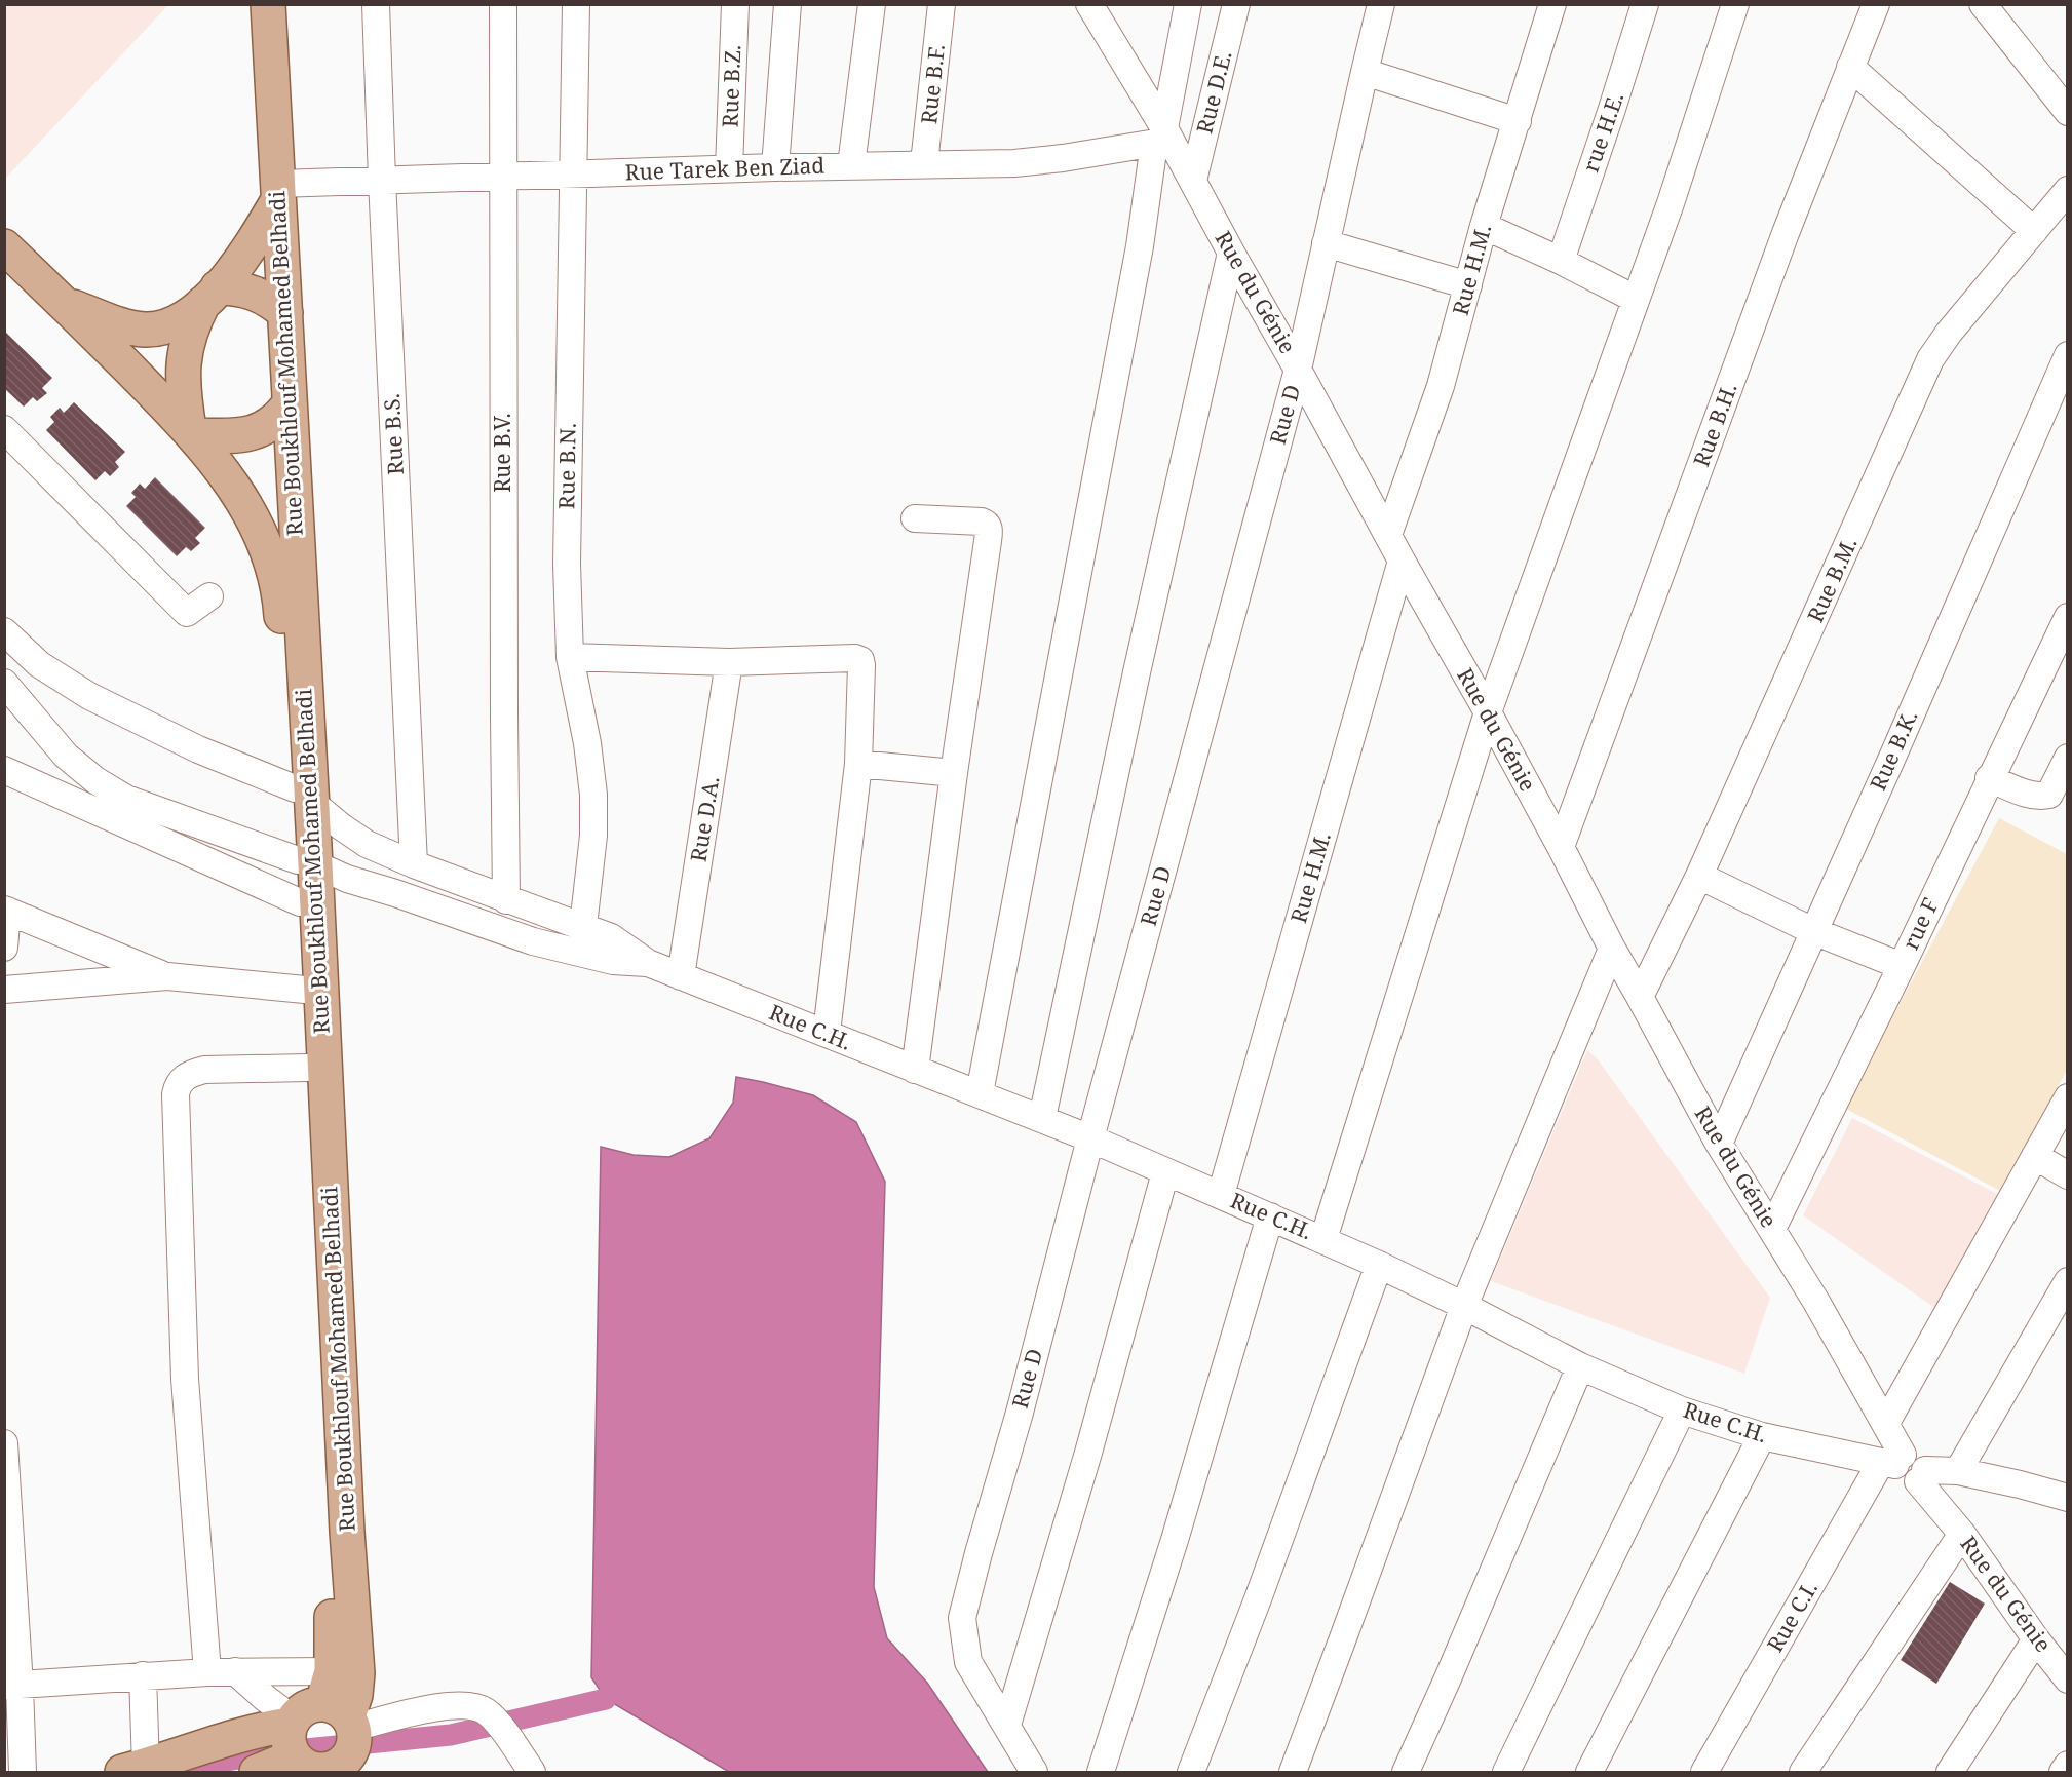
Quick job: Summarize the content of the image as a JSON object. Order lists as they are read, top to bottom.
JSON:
{
  "streets": {
    "main road": ["Rue Boukhlouf Mohamed Belhadi"],
    "street": [
      "Rue B.F.",
      "Rue B.Z.",
      "Rue D.E.",
      "rue H.E.",
      "Rue Tarek Ben Ziad",
      "Rue H.M.",
      "Rue du Génie",
      "Rue D",
      "Rue B.H.",
      "Rue B.S.",
      "Rue B.V.",
      "Rue B.N.",
      "Rue B.M.",
      "Rue B.K.",
      "Rue D.A.",
      "rue F",
      "Rue C.H.",
      "Rue C.I."
    ]
  },
  "crossings": [
    ["Rue B.F.", "Rue Tarek Ben Ziad"],
    ["Rue B.Z.", "Rue Tarek Ben Ziad"],
    ["Rue D.E.", "Rue du Génie"],
    ["Rue Tarek Ben Ziad", "Rue du Génie"],
    ["Rue Tarek Ben Ziad", "Rue Boukhlouf Mohamed Belhadi"],
    ["Rue Tarek Ben Ziad", "Rue B.S."],
    ["Rue Tarek Ben Ziad", "Rue B.V."],
    ["Rue Tarek Ben Ziad", "Rue B.N."],
    ["Rue H.M.", "Rue du Génie"],
    ["Rue H.M.", "Rue C.H."],
    ["Rue du Génie", "Rue D"],
    ["Rue du Génie", "Rue B.H."],
    ["Rue du Génie", "Rue B.M."],
    ["Rue du Génie", "Rue B.K."],
    ["Rue du Génie", "rue F"],
    ["Rue du Génie", "Rue C.H."],
    ["Rue du Génie", "Rue C.I."],
    ["Rue Boukhlouf Mohamed Belhadi", "Rue C.H."],
    ["Rue D", "Rue C.H."],
    ["Rue B.S.", "Rue C.H."],
    ["Rue B.V.", "Rue C.H."],
    ["Rue B.N.", "Rue C.H."],
    ["Rue D.A.", "Rue C.H."],
    ["Rue C.H.", "Rue C.I."]
  ]
}
